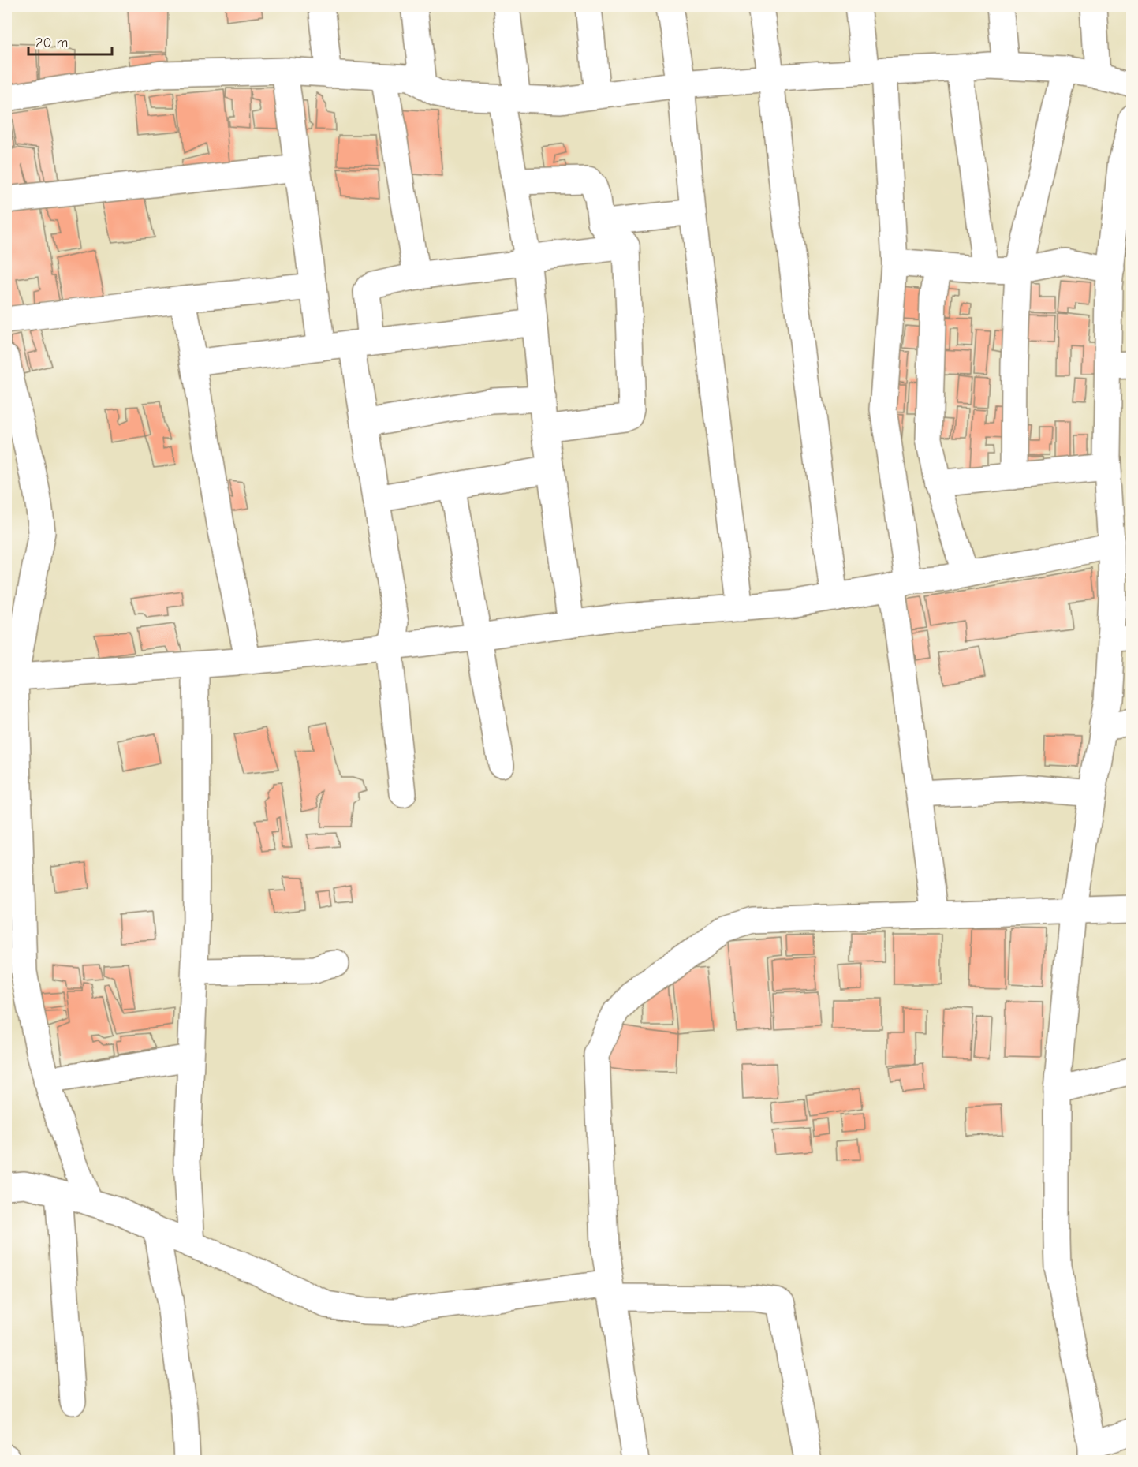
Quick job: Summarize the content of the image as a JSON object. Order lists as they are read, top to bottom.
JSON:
{
  "scale_bar": "20 m"
}
